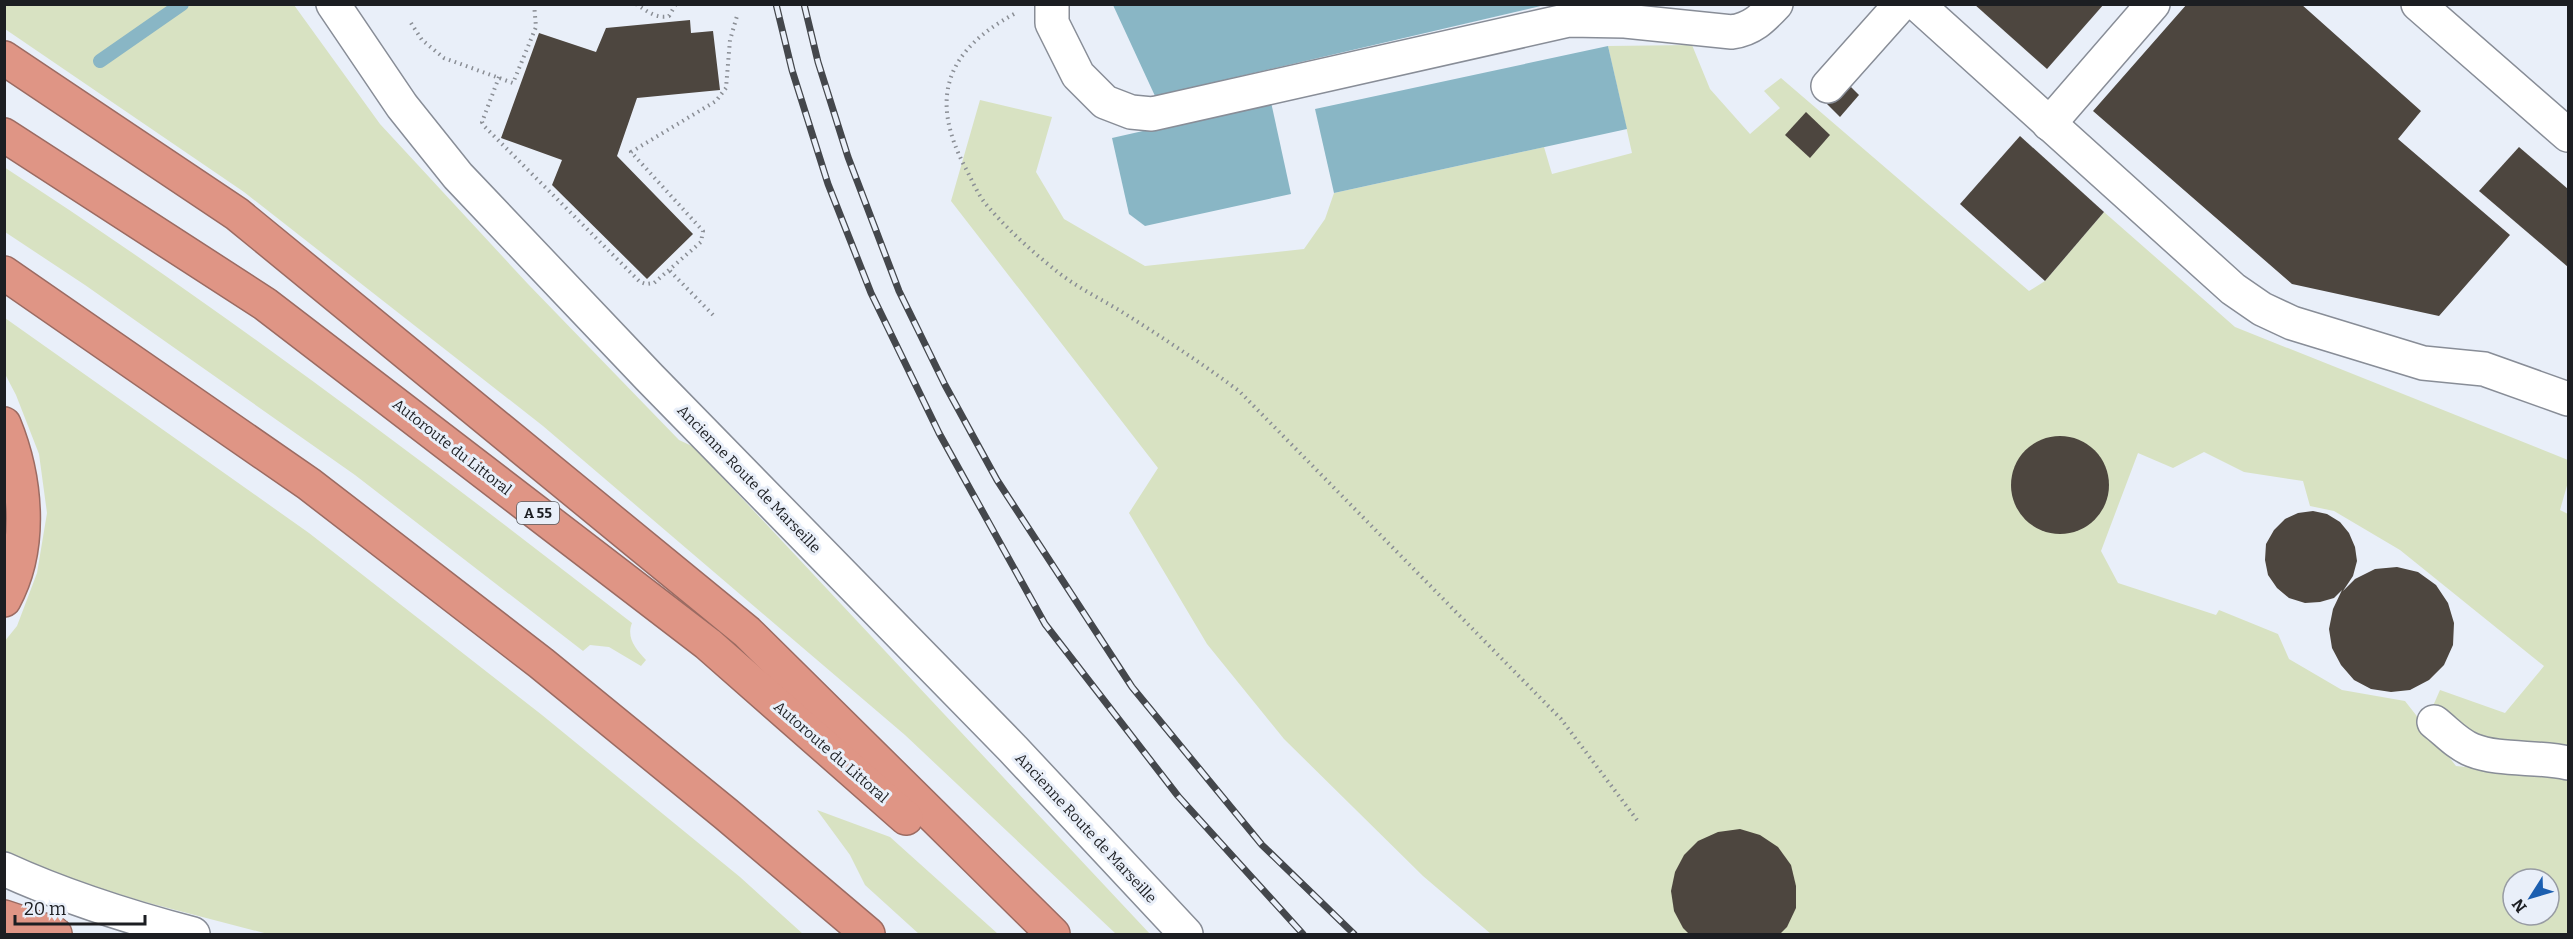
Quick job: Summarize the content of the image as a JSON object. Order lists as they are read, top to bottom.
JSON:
{
  "streets": {
    "highway": ["Autoroute du Littoral", "A 55"],
    "street": ["Ancienne Route de Marseille"]
  },
  "scale_bar": "20 m",
  "north": "bottom left"
}
